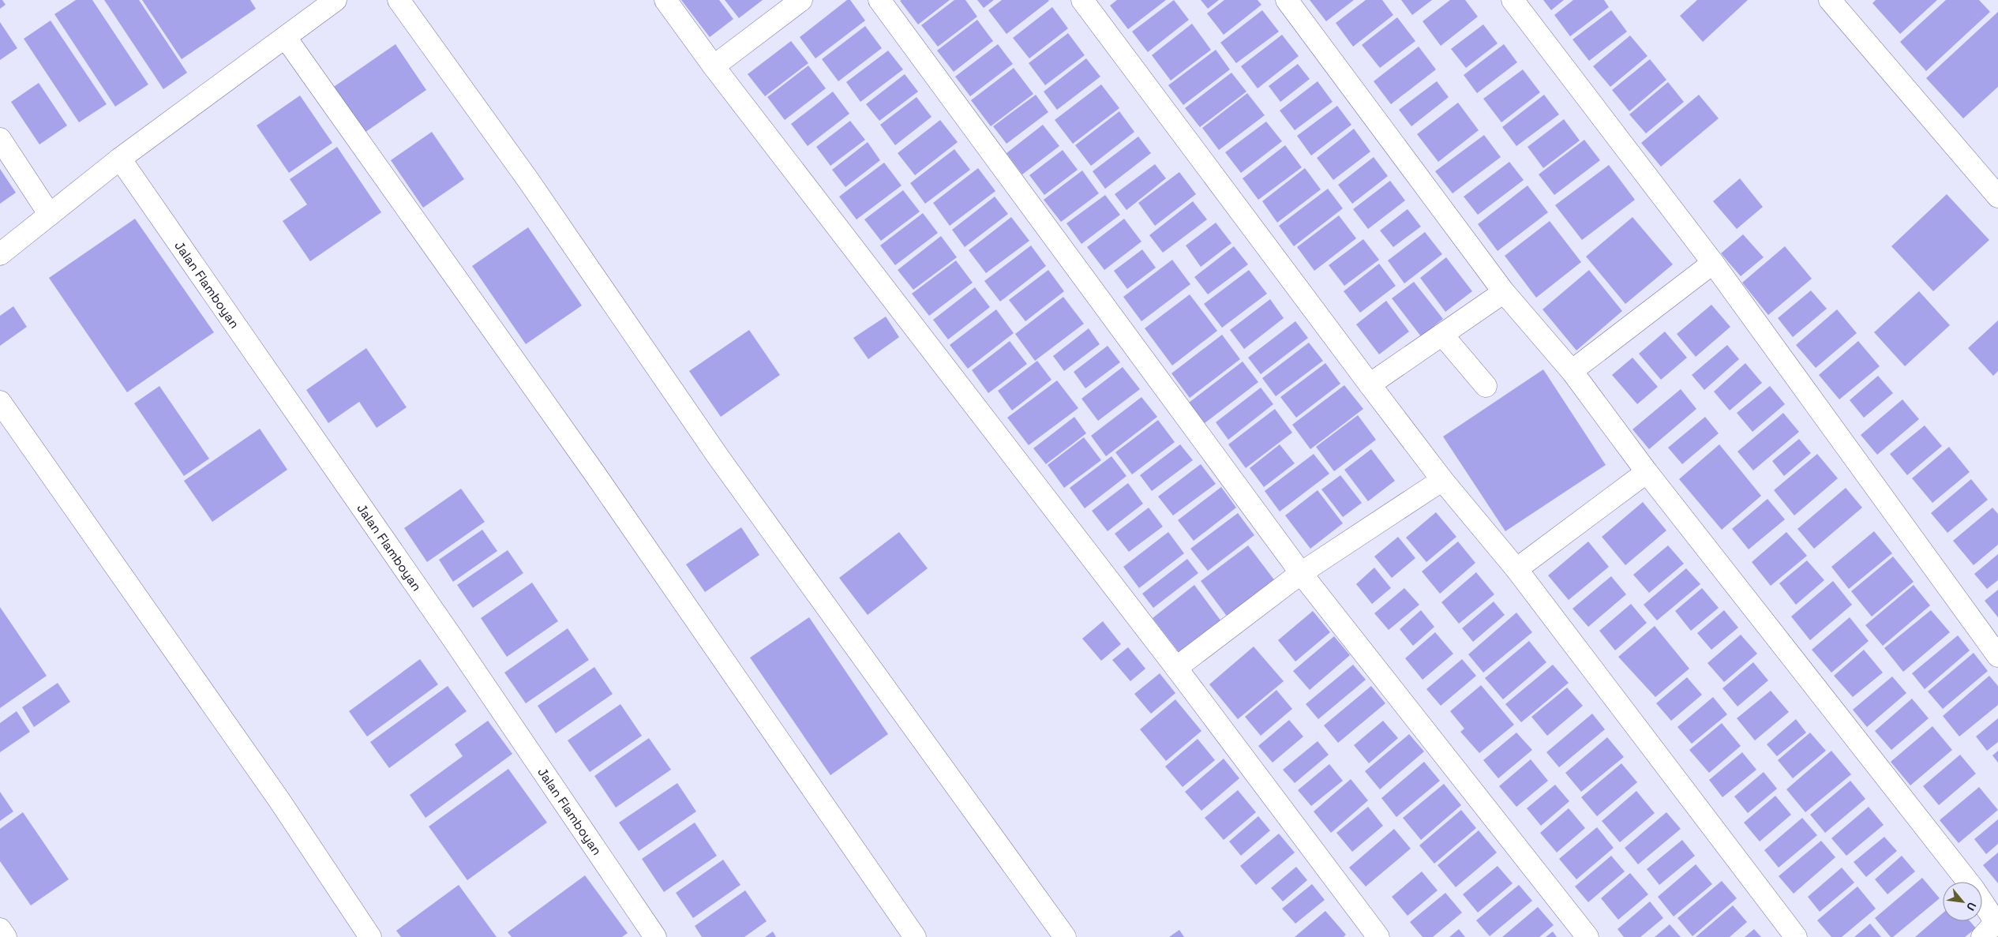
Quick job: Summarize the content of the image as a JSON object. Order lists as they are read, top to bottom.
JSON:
{
  "streets": {
    "street": ["Jalan Flamboyan"]
  },
  "north": "bottom right"
}
